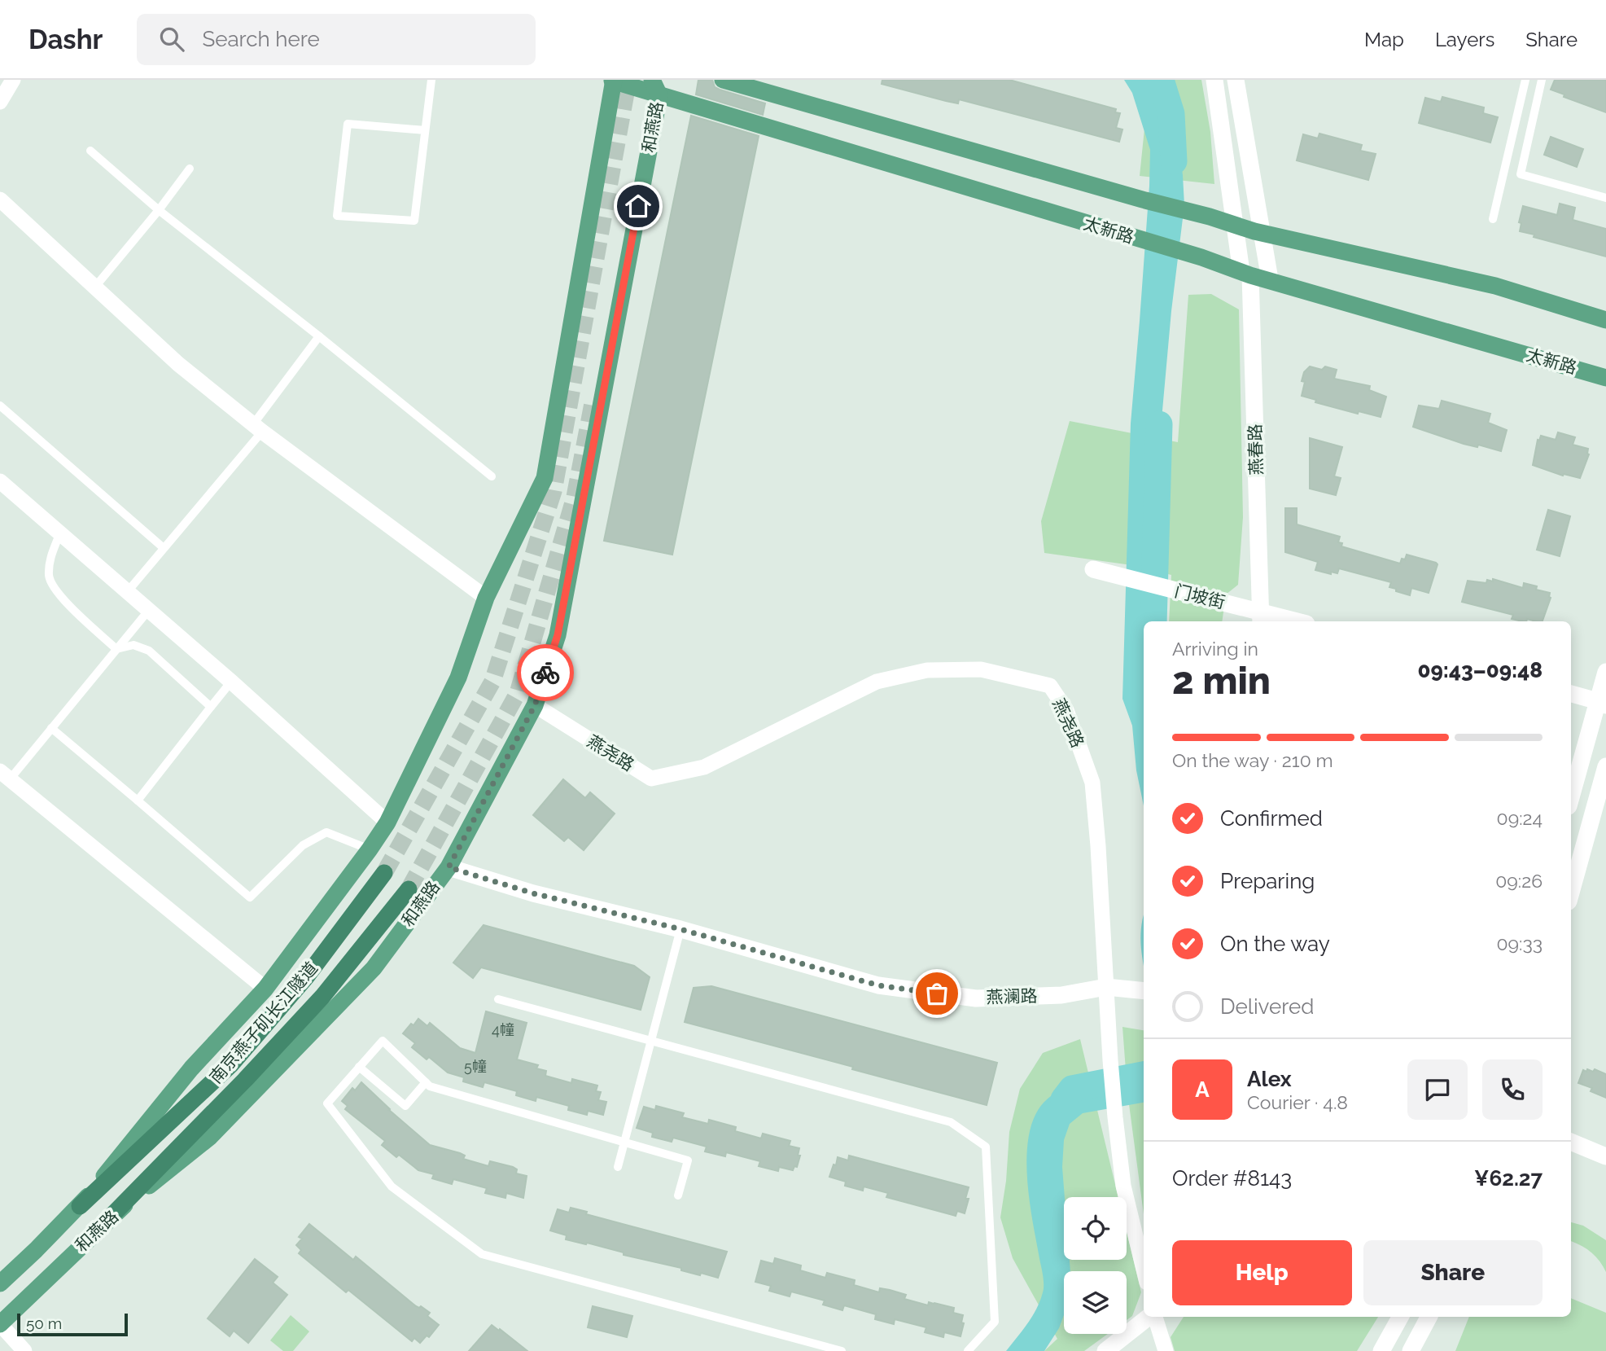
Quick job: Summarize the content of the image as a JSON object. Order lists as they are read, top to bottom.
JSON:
{
  "streets": {
    "highway": ["南京燕子矶长江隧道"],
    "main road": ["和燕路", "太新路"],
    "street": [
      "燕春路",
      "门坡街",
      "燕尧路",
      "燕澜路"
    ]
  },
  "crossings": [
    ["和燕路", "太新路"],
    ["和燕路", "燕尧路"],
    ["和燕路", "燕澜路"],
    ["和燕路", "南京燕子矶长江隧道"],
    ["太新路", "燕春路"],
    ["燕春路", "门坡街"],
    ["燕尧路", "燕澜路"]
  ],
  "house_numbers": ["4幢", "5幢"],
  "scale_bar": "50 m",
  "page": {
    "header": "Dashr",
    "search": "Search here",
    "nav": ["Map", "Layers", "Share"],
    "heading": ["2 min", "Arriving in", "09:43–09:48"],
    "panel": [
      "Alex",
      "Courier · 4.8",
      "Order #8143",
      "¥62.27"
    ],
    "bar": "On the way · 210 m",
    "list": [
      ["Confirmed", "09:24"],
      ["Preparing", "09:26"],
      ["On the way", "09:33"],
      "Delivered"
    ],
    "round": "A",
    "buttons": ["Help", "Share"],
    "scale": "50 m"
  }
}
